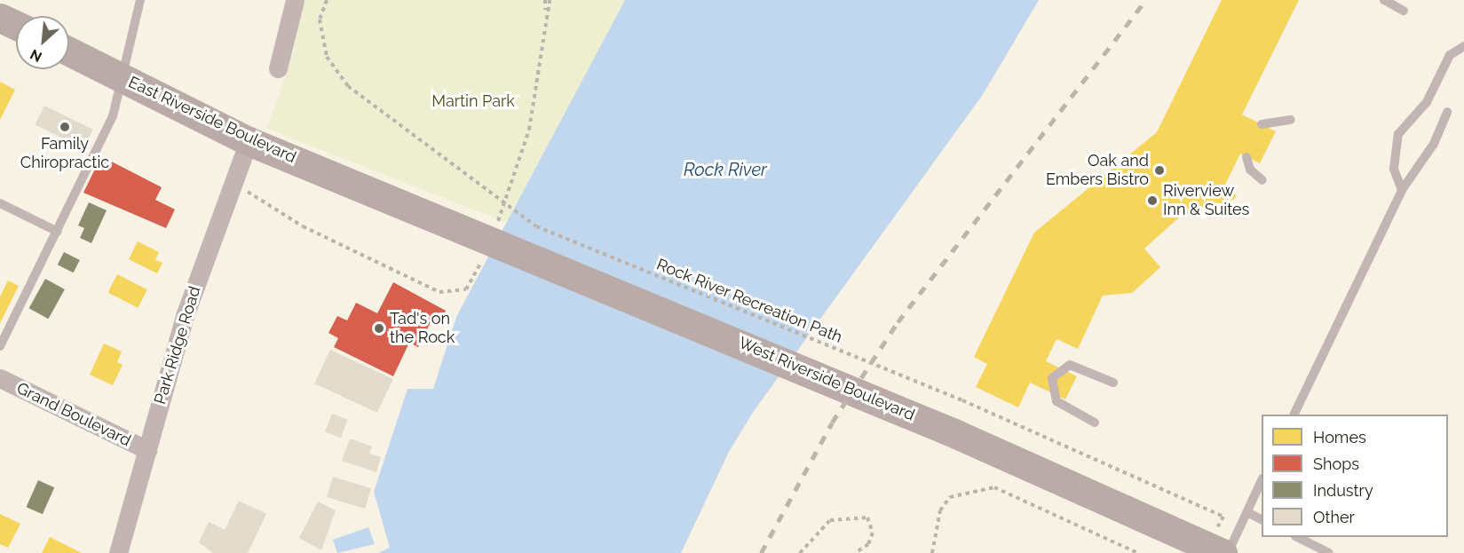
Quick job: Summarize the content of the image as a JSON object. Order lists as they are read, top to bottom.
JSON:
{
  "streets": {
    "main road": ["East Riverside Boulevard", "West Riverside Boulevard"],
    "street": ["Park Ridge Road", "Grand Boulevard"],
    "path": ["Rock River Recreation Path"]
  },
  "crossings": [
    ["East Riverside Boulevard", "Park Ridge Road"],
    ["East Riverside Boulevard", "West Riverside Boulevard"],
    ["Rock River Recreation Path", "West Riverside Boulevard"],
    ["Park Ridge Road", "Grand Boulevard"]
  ],
  "water": ["Rock River"],
  "parks": ["Martin Park"],
  "places": [
    "Family Chiropractic",
    "Oak and Embers Bistro",
    "Riverview Inn & Suites",
    "Tad's on the Rock"
  ],
  "legend": [
    "Homes",
    "Shops",
    "Industry",
    "Other"
  ],
  "north": "bottom left"
}
